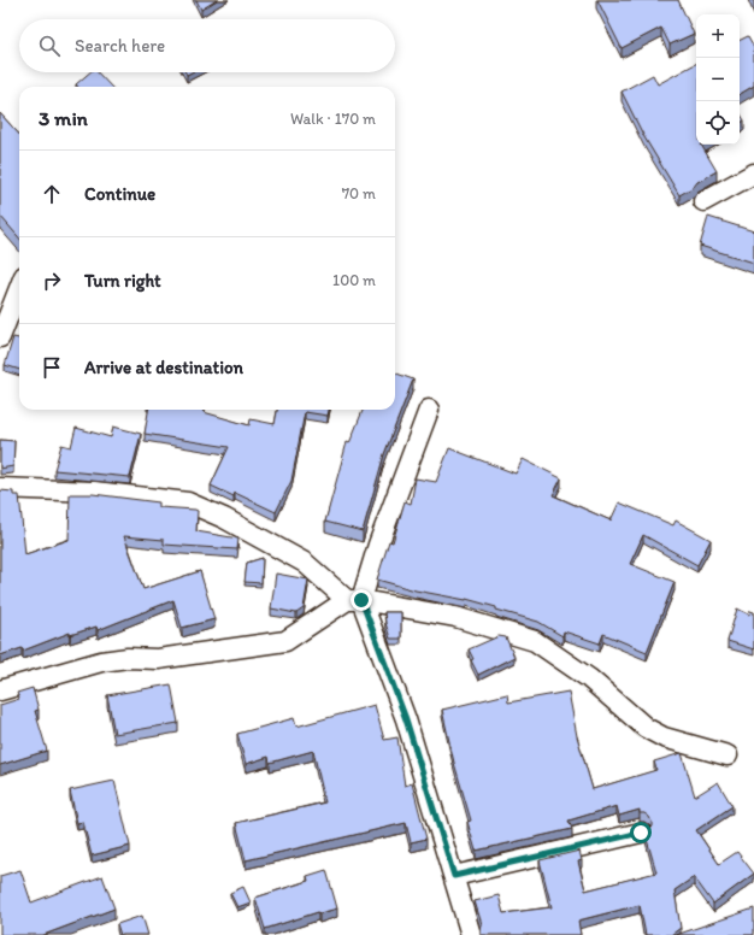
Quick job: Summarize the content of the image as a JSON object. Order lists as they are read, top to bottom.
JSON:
{
  "page": {
    "map_buttons": ["+", "−"],
    "search": "Search here",
    "heading": ["3 min", "Walk · 170 m"],
    "list": [
      ["Continue", "70 m"],
      ["Turn right", "100 m"],
      "Arrive at destination"
    ]
  }
}
